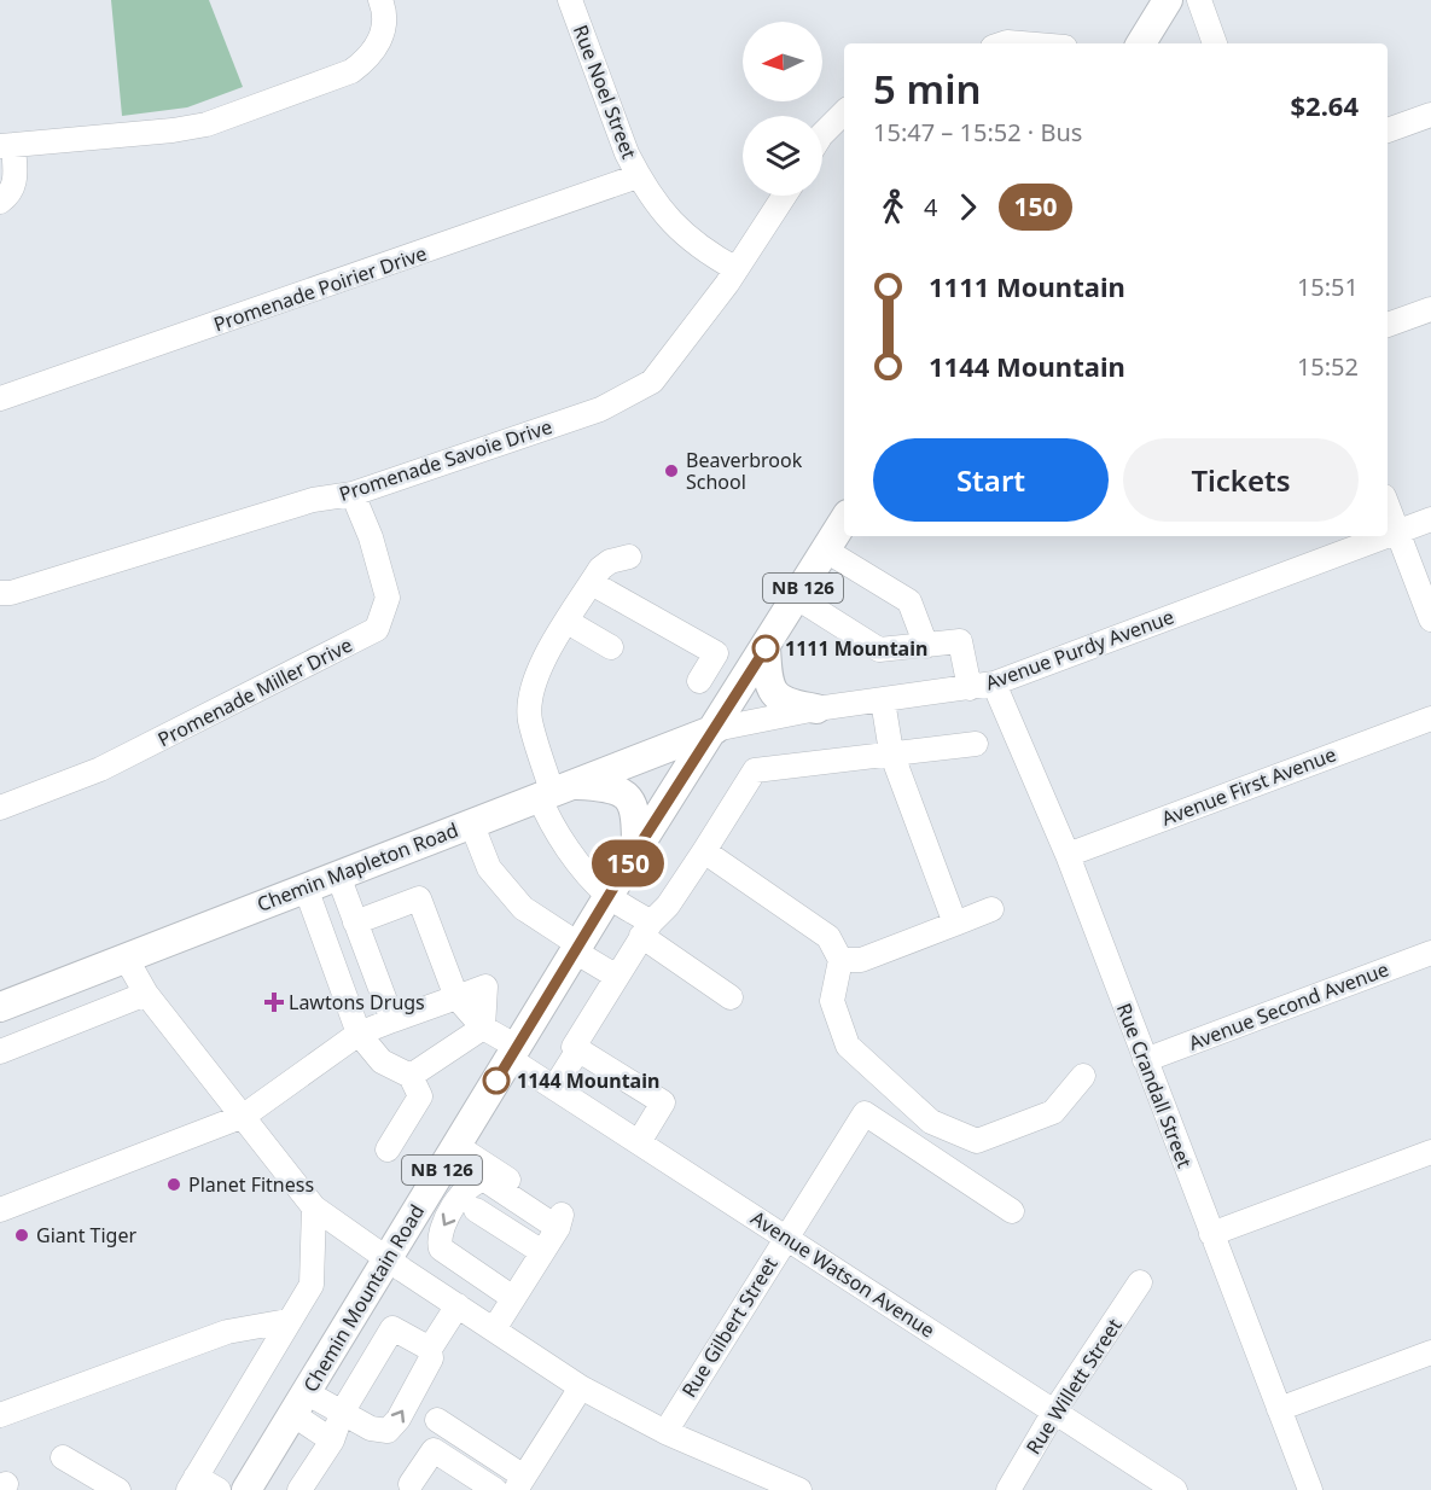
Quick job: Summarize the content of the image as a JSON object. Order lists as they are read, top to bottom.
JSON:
{
  "streets": {
    "main road": ["NB 126", "Chemin Mapleton Road", "Chemin Mountain Road"],
    "street": [
      "Rue Noel Street",
      "Promenade Poirier Drive",
      "Promenade Savoie Drive",
      "Avenue Purdy Avenue",
      "Promenade Miller Drive",
      "Avenue First Avenue",
      "Avenue Second Avenue",
      "Rue Crandall Street",
      "Avenue Watson Avenue",
      "Rue Gilbert Street",
      "Rue Willett Street"
    ]
  },
  "crossings": [
    ["Rue Noel Street", "Promenade Poirier Drive"],
    ["Rue Noel Street", "Promenade Savoie Drive"],
    ["Promenade Savoie Drive", "Promenade Miller Drive"],
    ["Avenue Purdy Avenue", "Chemin Mapleton Road"],
    ["Avenue Purdy Avenue", "Rue Crandall Street"],
    ["Avenue Purdy Avenue", "Chemin Mountain Road"],
    ["Avenue First Avenue", "Rue Crandall Street"],
    ["Chemin Mapleton Road", "Chemin Mountain Road"],
    ["Avenue Second Avenue", "Rue Crandall Street"],
    ["Avenue Watson Avenue", "Chemin Mountain Road"],
    ["Avenue Watson Avenue", "Rue Gilbert Street"],
    ["Avenue Watson Avenue", "Rue Willett Street"]
  ],
  "places": {
    "other": [
      "Beaverbrook School",
      "1111 Mountain",
      "1144 Mountain",
      "Planet Fitness",
      "Giant Tiger"
    ],
    "health": ["Lawtons Drugs"]
  },
  "lines": ["bus line 150"],
  "north": "left",
  "page": {
    "on_map": "150",
    "heading": ["5 min", "15:47 – 15:52 · Bus", "$2.64"],
    "legs": ["4", "150"],
    "list": [
      {
        "name": "1111 Mountain",
        "value": "15:51"
      },
      {
        "name": "1144 Mountain",
        "value": "15:52"
      }
    ],
    "buttons": ["Start", "Tickets"]
  }
}
